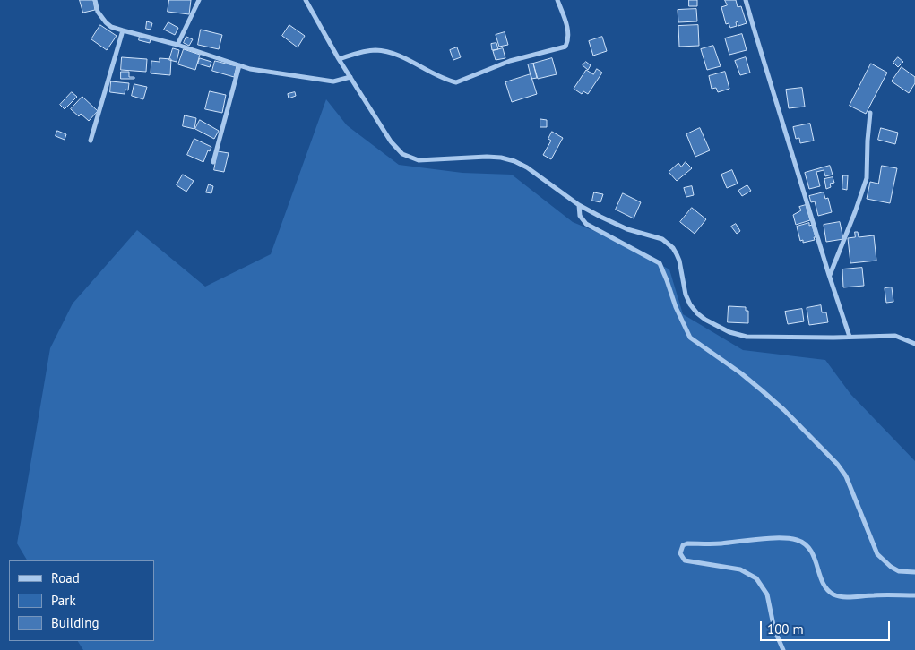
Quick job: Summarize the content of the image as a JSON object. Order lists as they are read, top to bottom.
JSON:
{
  "legend": ["Road", "Park", "Building"],
  "scale_bar": "100 m"
}
